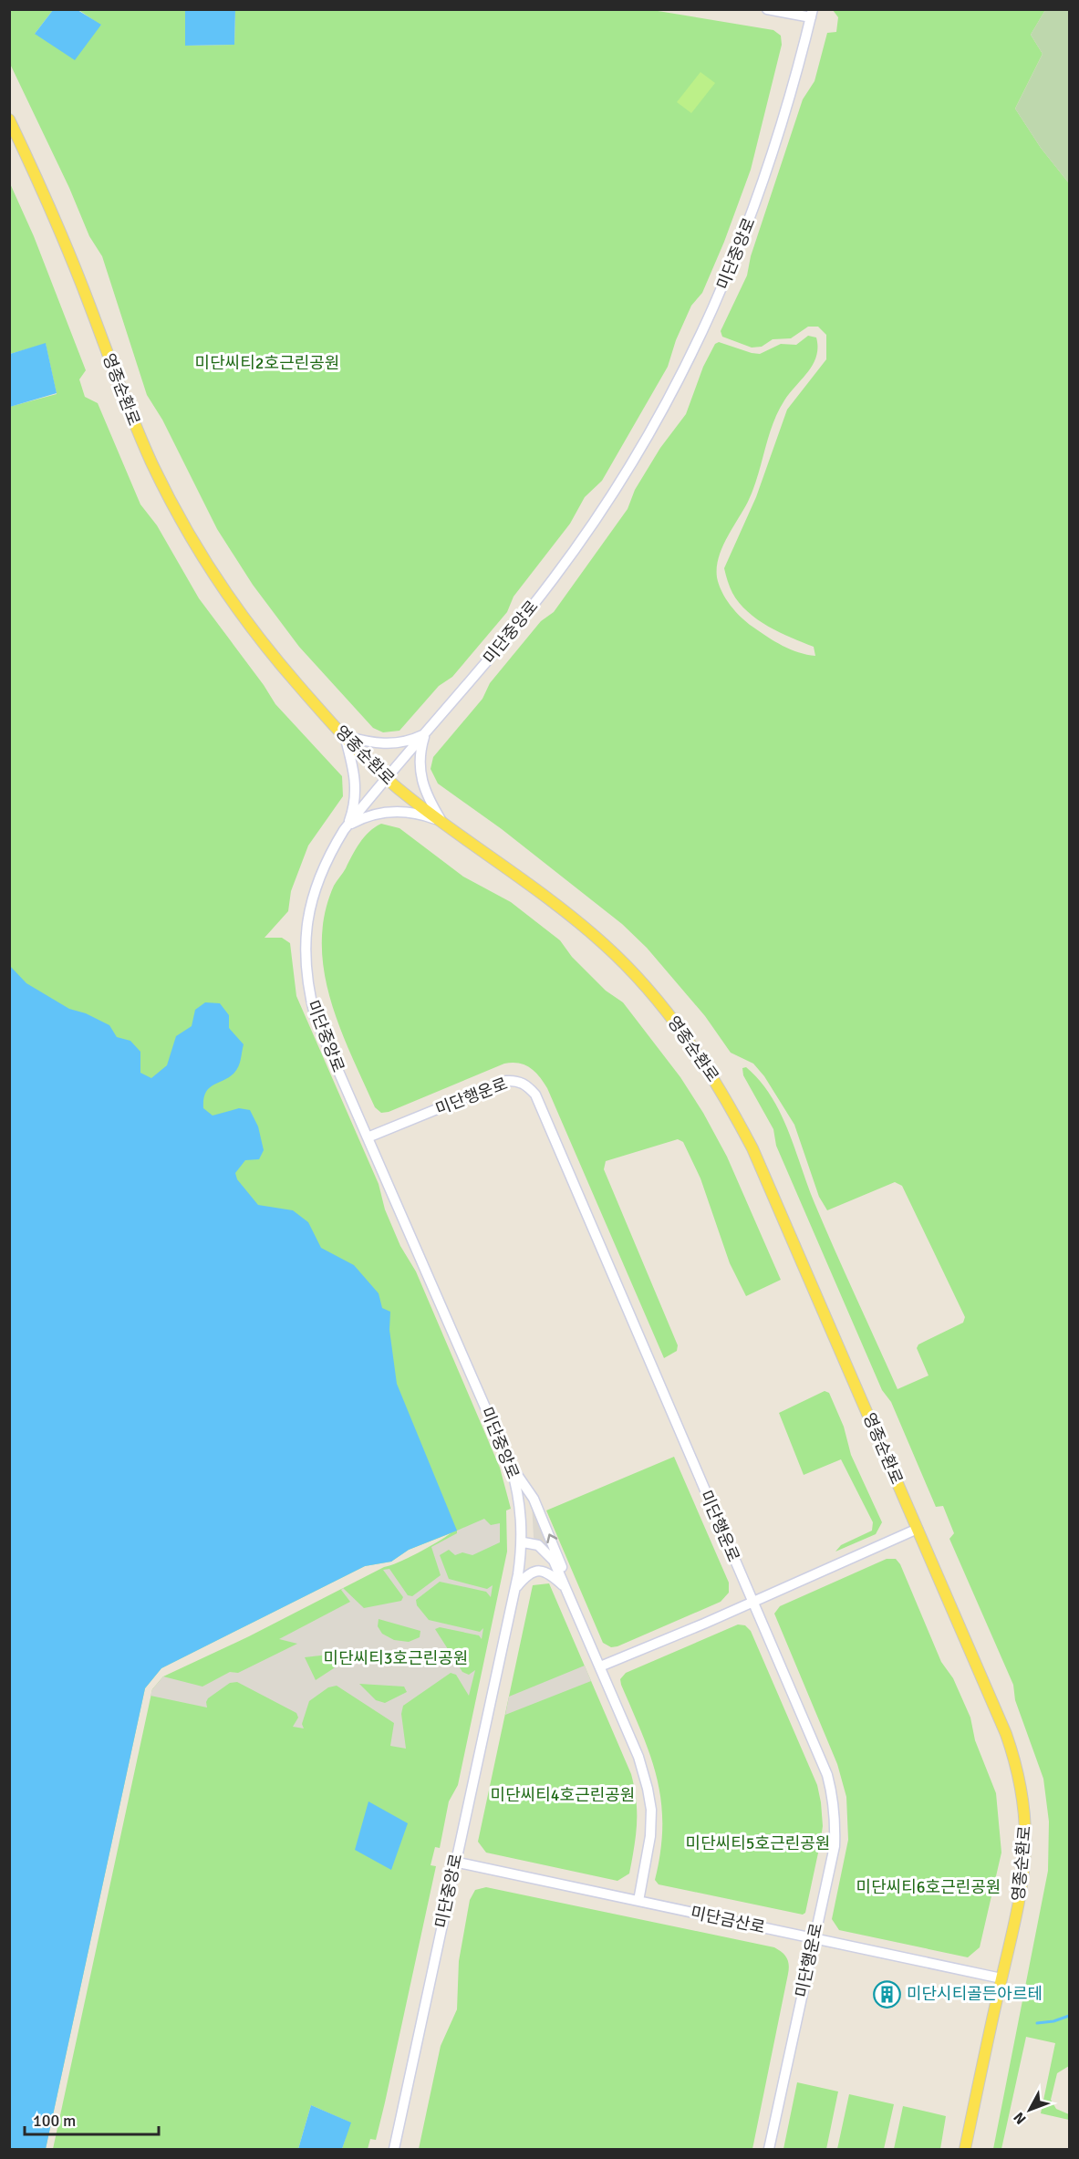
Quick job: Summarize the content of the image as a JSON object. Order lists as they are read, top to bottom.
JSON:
{
  "streets": {
    "main road": ["영종순환로"],
    "street": ["미단중앙로", "미단행운로", "미단금산로"]
  },
  "crossings": [
    ["미단중앙로", "영종순환로"],
    ["미단중앙로", "미단행운로"],
    ["미단중앙로", "미단금산로"],
    ["영종순환로", "미단금산로"],
    ["미단행운로", "미단금산로"]
  ],
  "parks": [
    "미단씨티2호근린공원",
    "미단씨티3호근린공원",
    "미단씨티4호근린공원",
    "미단씨티5호근린공원",
    "미단씨티6호근린공원"
  ],
  "places": {
    "building": ["미단시티골든아르테"]
  },
  "scale_bar": "100 m",
  "north": "bottom left"
}
